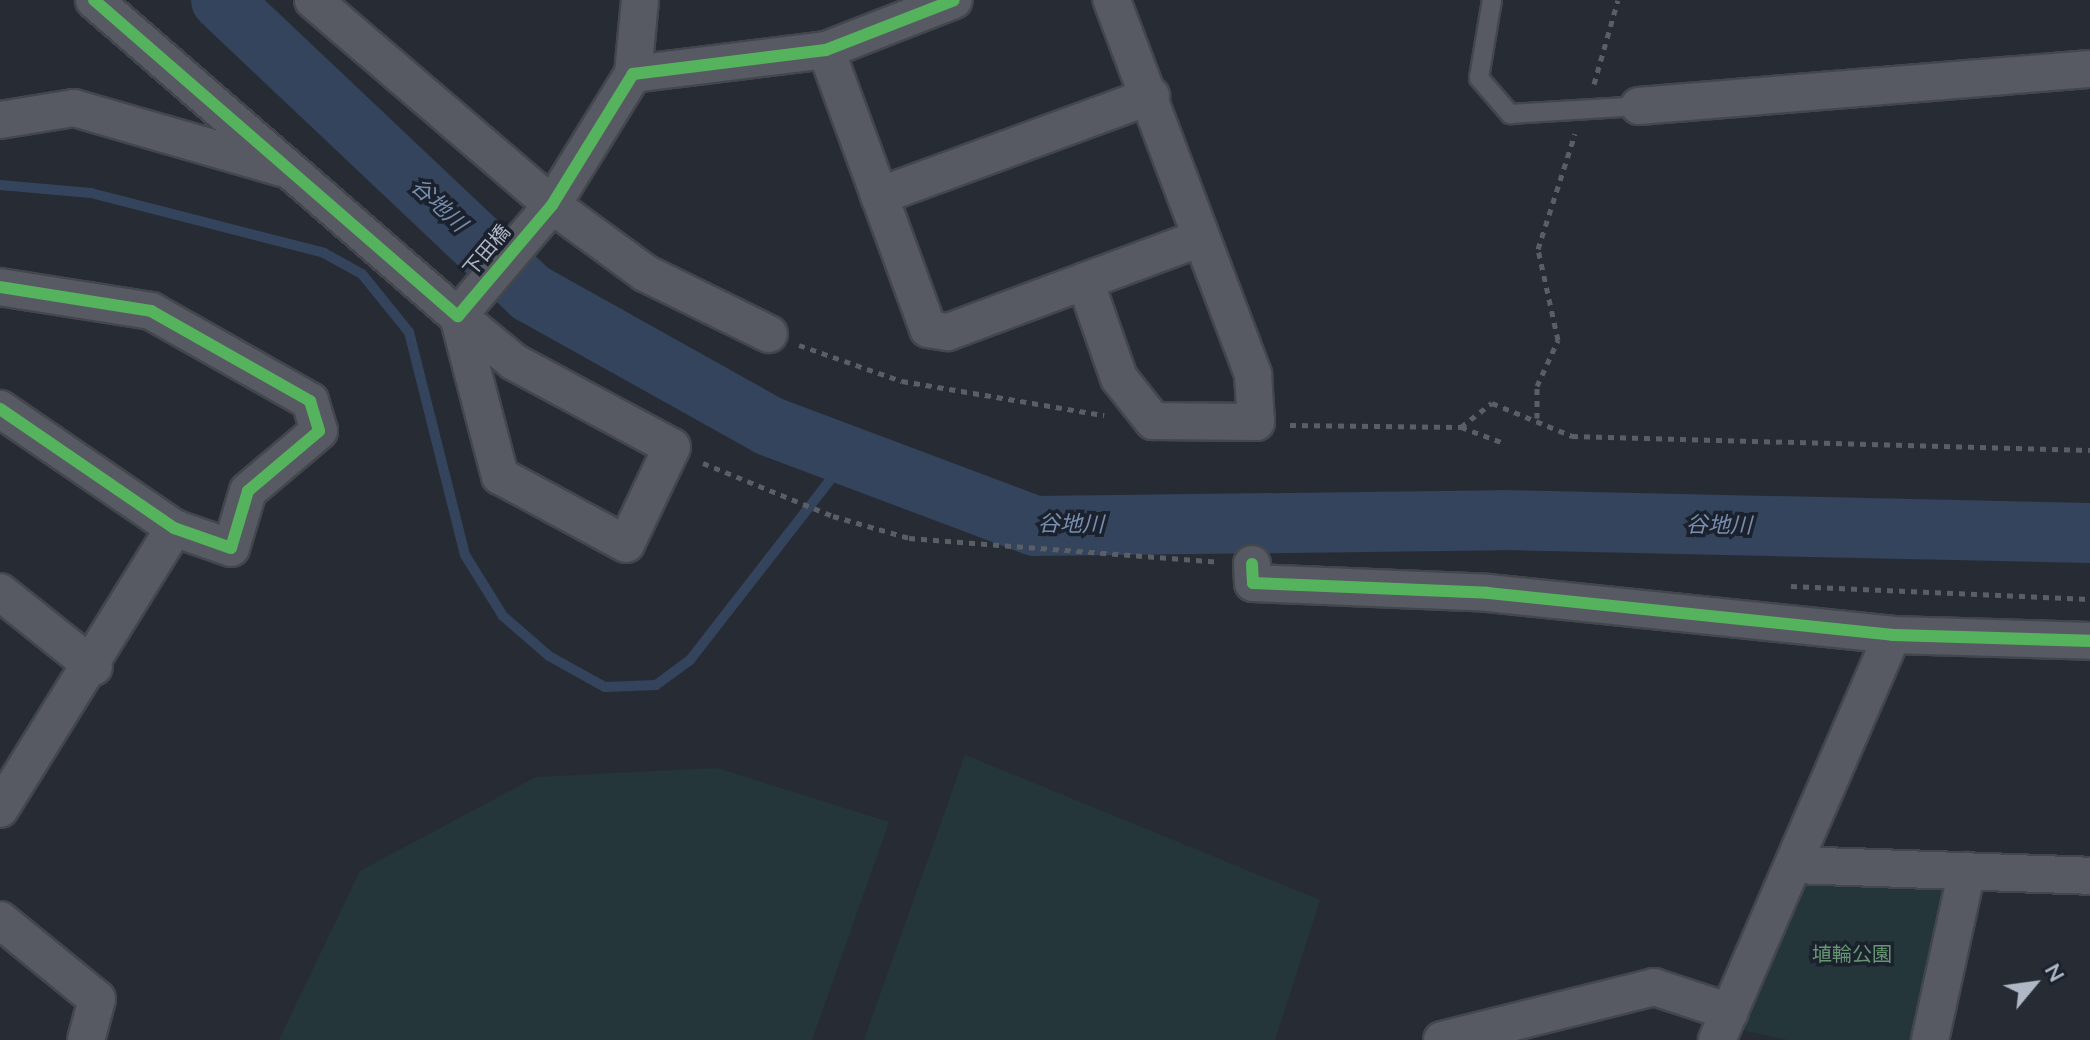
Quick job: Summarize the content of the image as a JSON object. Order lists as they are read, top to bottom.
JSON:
{
  "streets": {
    "street": ["下田橋"]
  },
  "water": ["谷地川"],
  "parks": ["埴輪公園"],
  "north": "top right"
}
